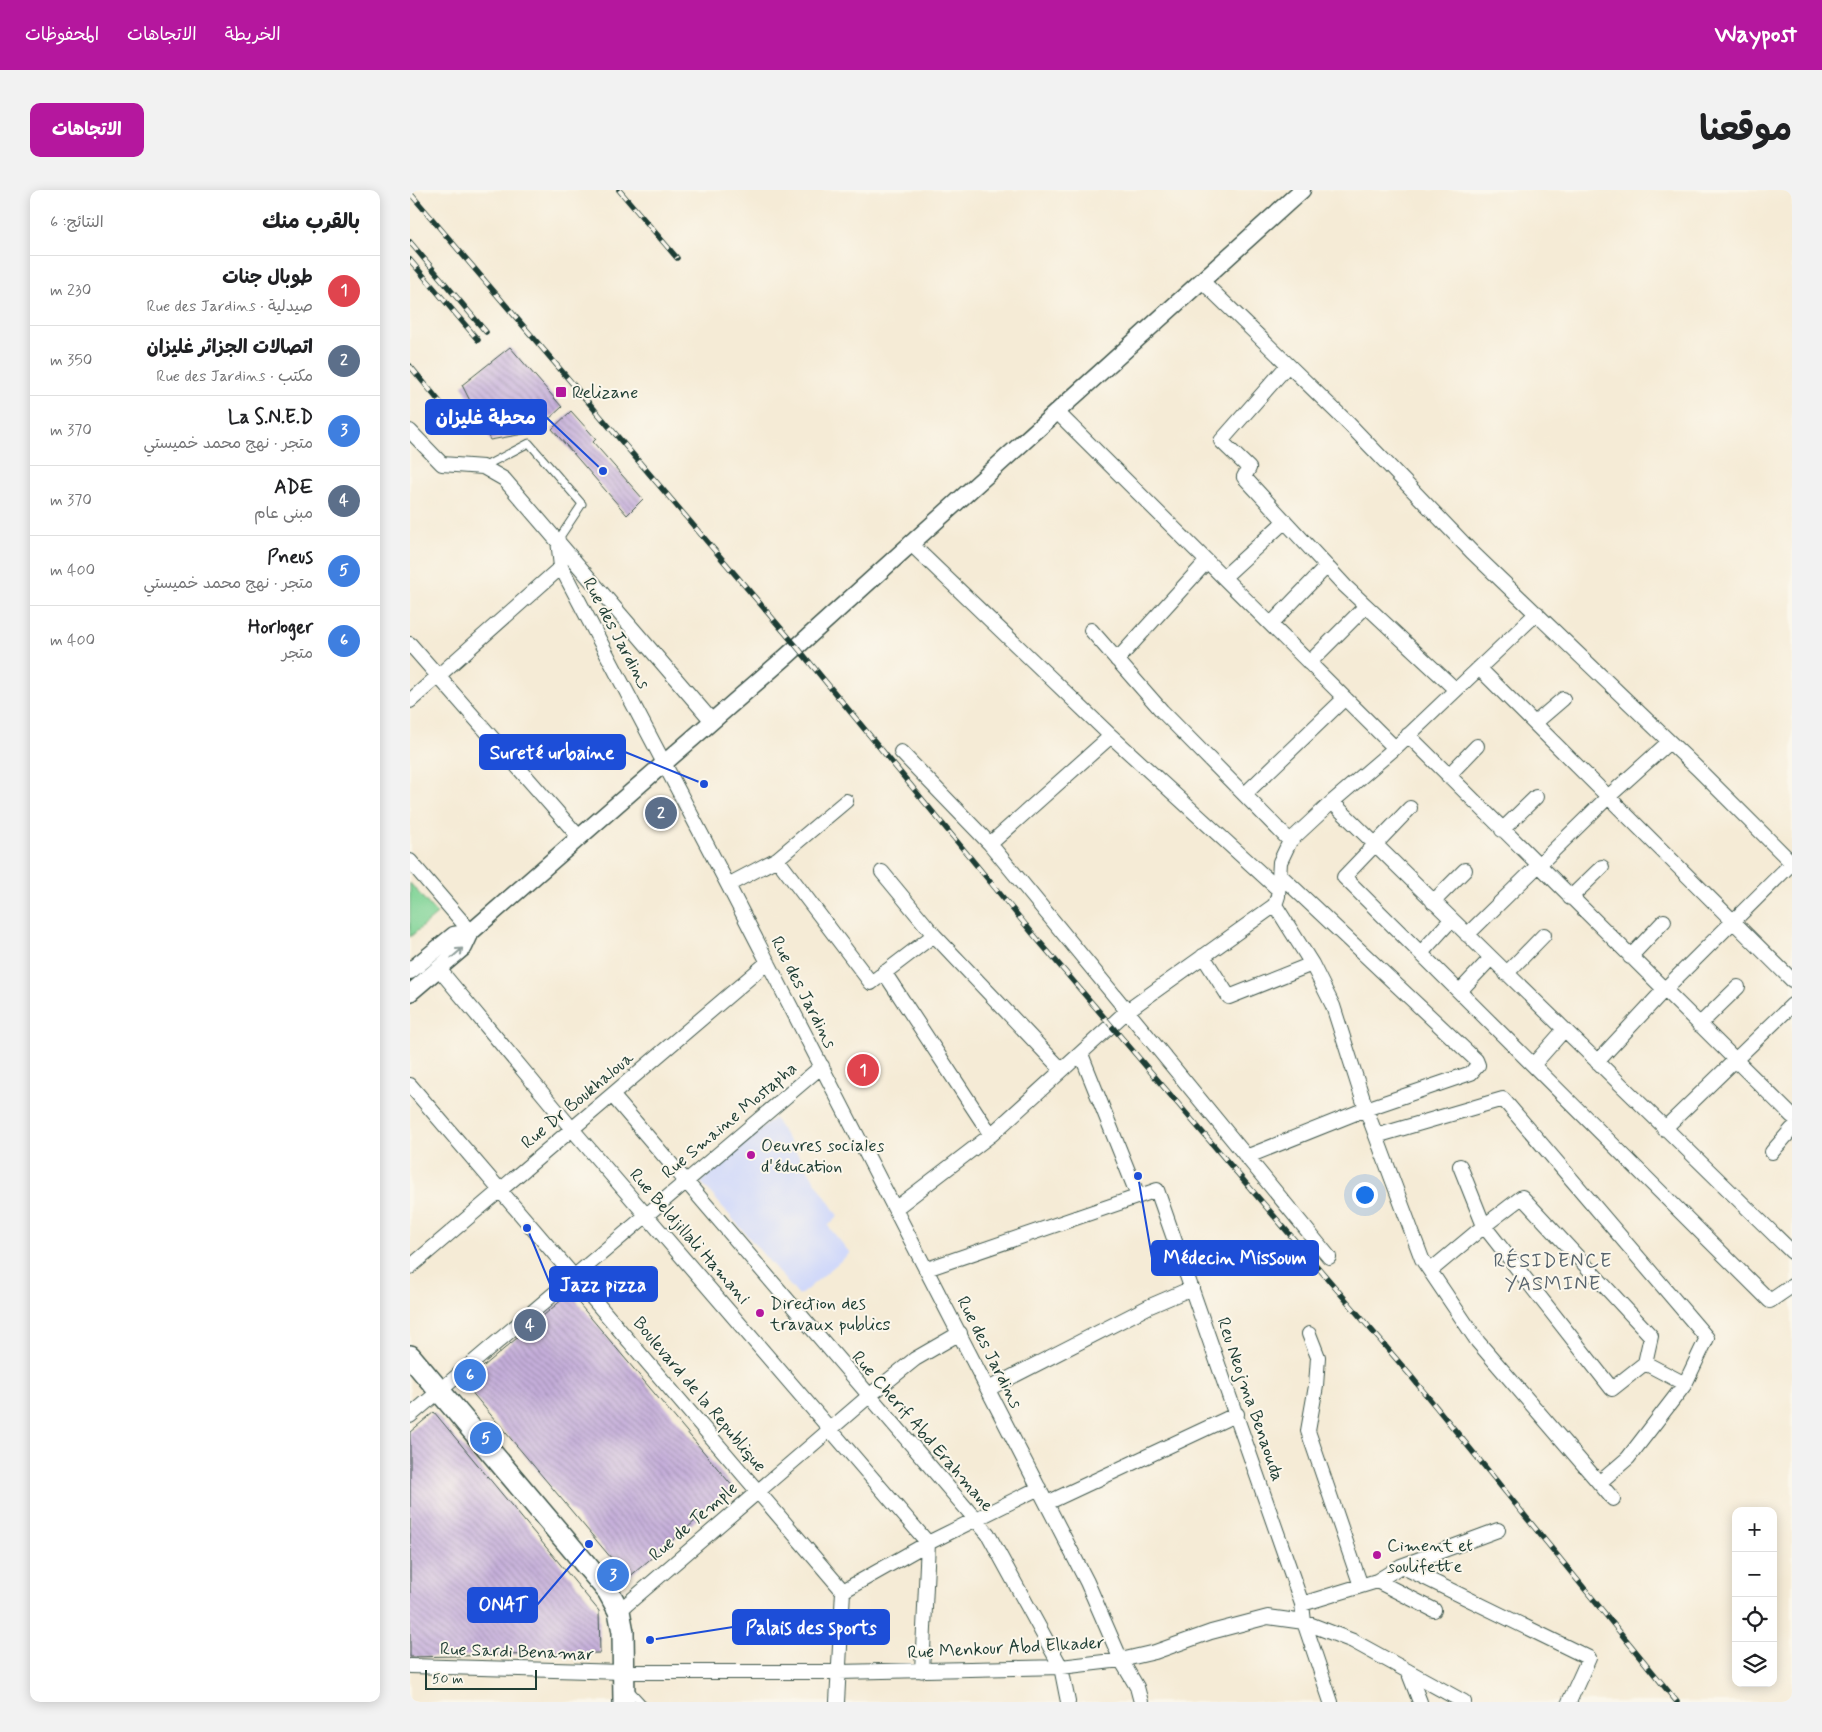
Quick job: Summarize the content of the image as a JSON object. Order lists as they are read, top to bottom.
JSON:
{
  "streets": {
    "street": [
      "Rue des Jardins",
      "Rue Dr Boukhaloua",
      "Rue Smaine Mostapha",
      "Rue Beldjillali Hamani",
      "Boulevard de la Republique",
      "Reu Neojma Benaouda",
      "Rue Cherif Abd Erahmane",
      "Rue de Temple",
      "Rue Menkour Abd Elkader",
      "Rue Sardi Benamar"
    ]
  },
  "crossings": [
    ["Rue des Jardins", "Rue Dr Boukhaloua"],
    ["Rue des Jardins", "Rue Smaine Mostapha"],
    ["Rue des Jardins", "Rue de Temple"],
    ["Rue des Jardins", "Rue Menkour Abd Elkader"],
    ["Rue Dr Boukhaloua", "Rue Beldjillali Hamani"],
    ["Rue Dr Boukhaloua", "Boulevard de la Republique"],
    ["Rue Dr Boukhaloua", "Rue Cherif Abd Erahmane"],
    ["Rue Smaine Mostapha", "Rue Beldjillali Hamani"],
    ["Rue Smaine Mostapha", "Boulevard de la Republique"],
    ["Rue Smaine Mostapha", "Rue Cherif Abd Erahmane"],
    ["Rue Beldjillali Hamani", "Rue de Temple"],
    ["Boulevard de la Republique", "Rue de Temple"],
    ["Reu Neojma Benaouda", "Rue Menkour Abd Elkader"],
    ["Rue Cherif Abd Erahmane", "Rue de Temple"],
    ["Rue Cherif Abd Erahmane", "Rue Menkour Abd Elkader"],
    ["Rue Menkour Abd Elkader", "Rue Sardi Benamar"]
  ],
  "districts": ["RÉSIDENCE YASMINE"],
  "places": {
    "transit": ["Relizane"],
    "other": [
      "محطة غليزان",
      "Sureté urbaine",
      "Oeuvres sociales d'éducation",
      "Médecin Missoum",
      "Jazz pizza",
      "Direction des travaux publics",
      "ONAT",
      "Ciment et soulifette",
      "Palais des sports"
    ]
  },
  "scale_bar": "50 m",
  "page": {
    "header": "Waypost",
    "nav": ["الخريطة", "الاتجاهات", "المحفوظات"],
    "title": "موقعنا",
    "buttons": "الاتجاهات",
    "heading": ["بالقرب منك", "النتائج: 6"],
    "list": [
      {
        "mark": "1",
        "name": "طوبال جنات",
        "note": "صيدلية · Rue des Jardins",
        "value": "230 m"
      },
      {
        "mark": "2",
        "name": "اتصالات الجزائر غليزان",
        "note": "مكتب · Rue des Jardins",
        "value": "350 m"
      },
      {
        "mark": "3",
        "name": "La S.N.E.D",
        "note": "متجر · نهج محمد خميستي",
        "value": "370 m"
      },
      {
        "mark": "4",
        "name": "ADE",
        "note": "مبنى عام",
        "value": "370 m"
      },
      {
        "mark": "5",
        "name": "Pneus",
        "note": "متجر · نهج محمد خميستي",
        "value": "400 m"
      },
      {
        "mark": "6",
        "name": "Horloger",
        "note": "متجر",
        "value": "400 m"
      }
    ],
    "pins": [
      "2",
      "1",
      "4",
      "6",
      "5",
      "3"
    ],
    "map_buttons": ["+", "−"],
    "scale": "50 m"
  }
}
